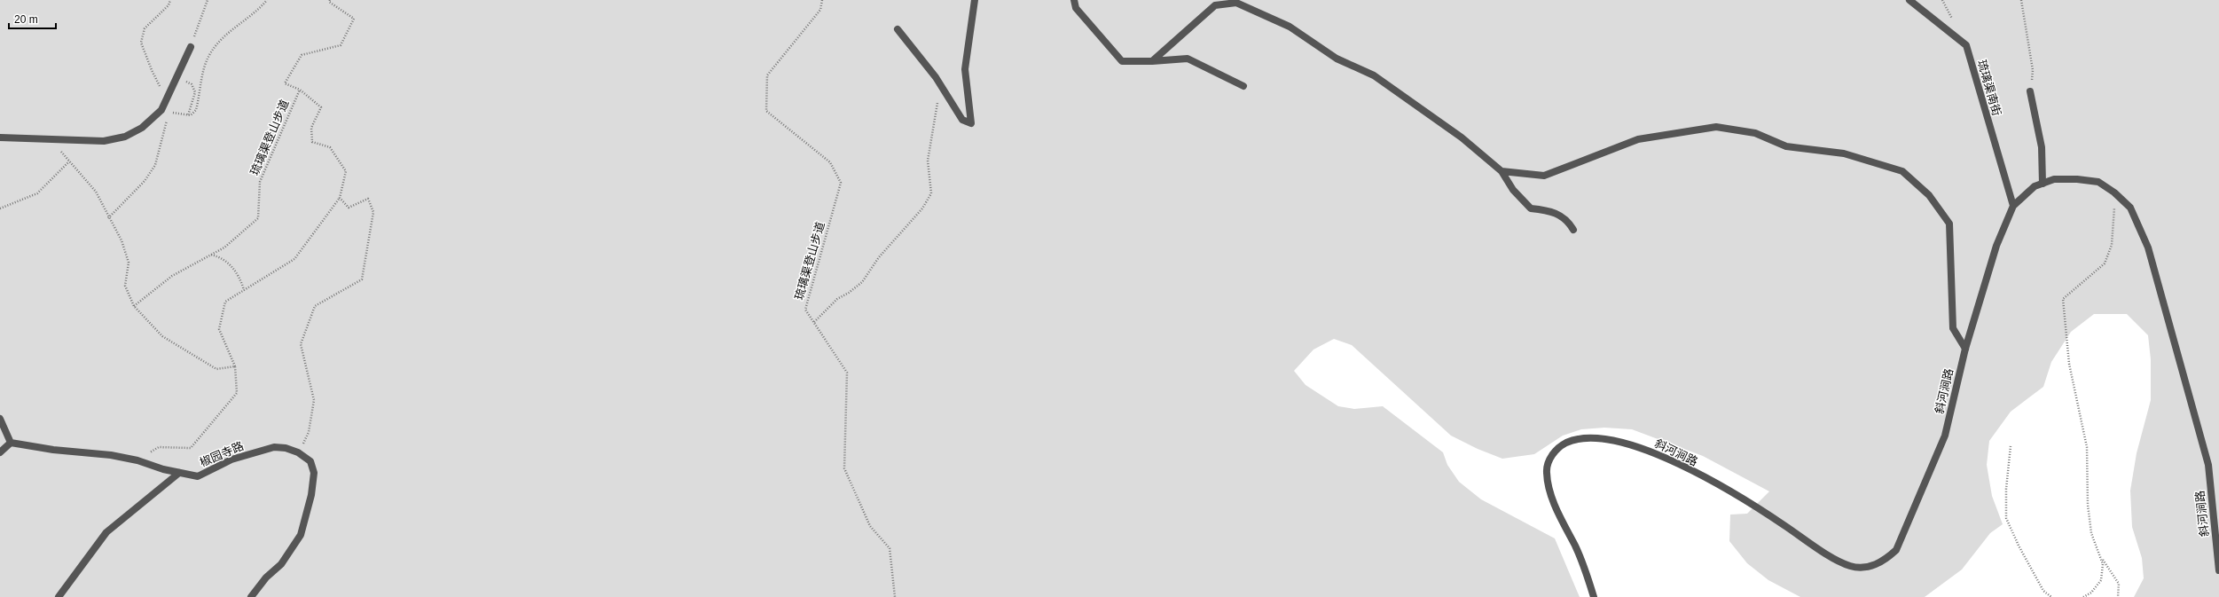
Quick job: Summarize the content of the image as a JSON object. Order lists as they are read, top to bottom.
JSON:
{
  "streets": {
    "street": ["琉璃渠南街", "斜河涧路", "椒园寺路"],
    "path": ["琉璃渠登山步道"]
  },
  "crossings": [
    ["琉璃渠南街", "斜河涧路"],
    ["琉璃渠登山步道", "椒园寺路"]
  ],
  "scale_bar": "20 m"
}
